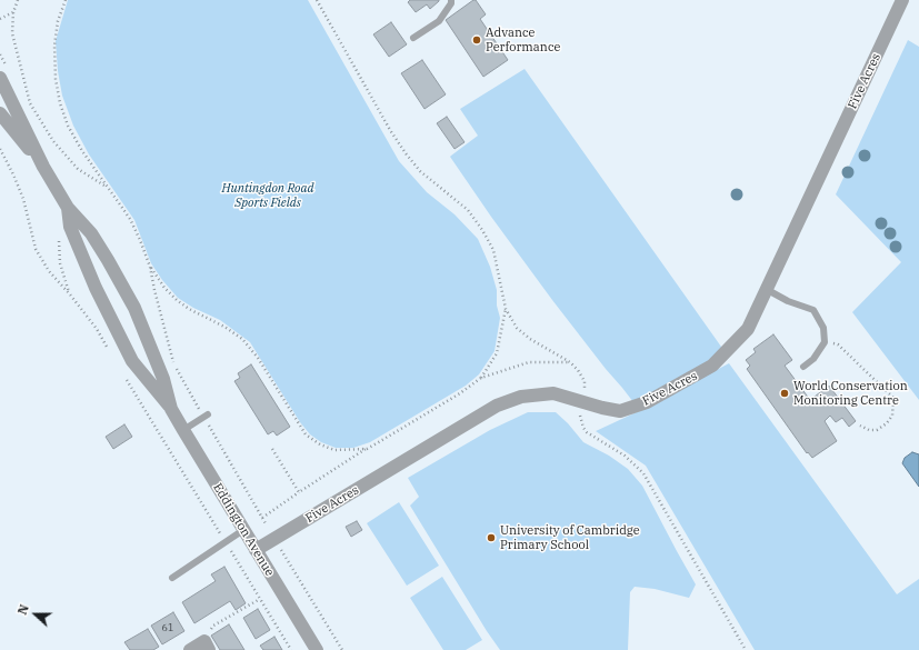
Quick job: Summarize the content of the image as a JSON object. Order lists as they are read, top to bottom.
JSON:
{
  "streets": {
    "street": ["Five Acres", "Eddington Avenue"]
  },
  "crossings": [
    ["Five Acres", "Eddington Avenue"]
  ],
  "parks": ["Huntingdon Road Sports Fields"],
  "places": ["Advance Performance", "World Conservation Monitoring Centre", "University of Cambridge Primary School"],
  "house_numbers": ["61"],
  "north": "left"
}
